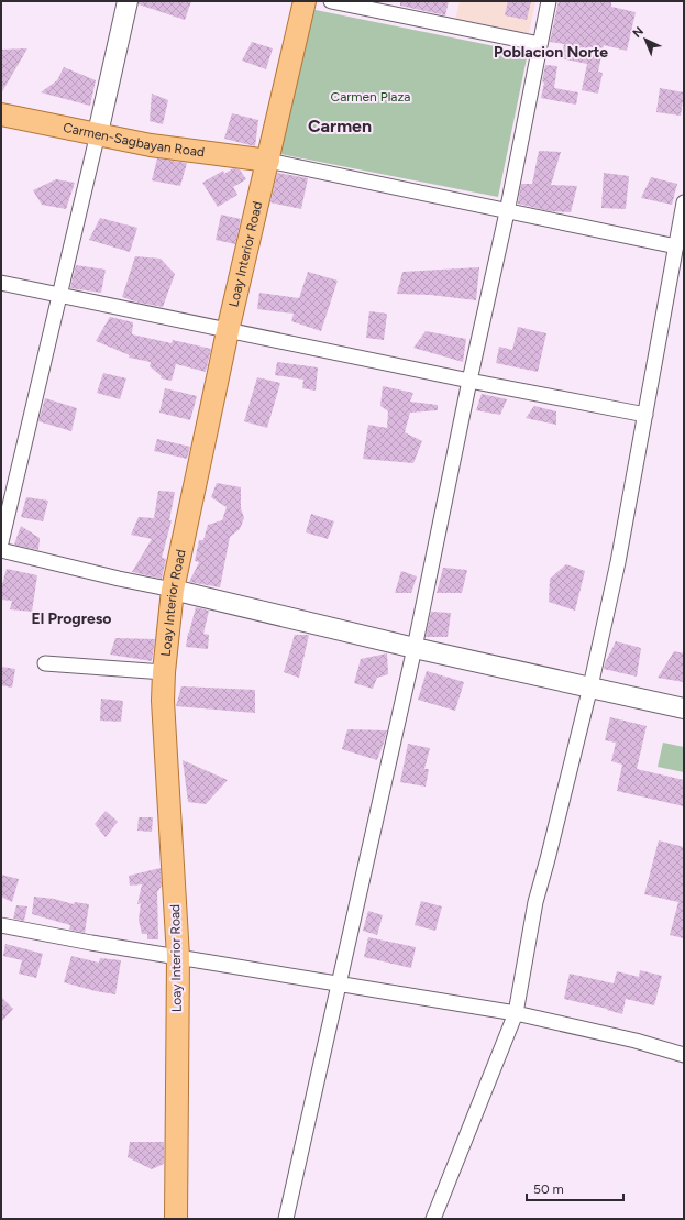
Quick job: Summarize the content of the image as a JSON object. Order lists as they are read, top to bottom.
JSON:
{
  "streets": {
    "main road": ["Carmen-Sagbayan Road", "Loay Interior Road"]
  },
  "crossings": [
    ["Carmen-Sagbayan Road", "Loay Interior Road"]
  ],
  "districts": ["Poblacion Norte", "Carmen", "El Progreso"],
  "parks": ["Carmen Plaza"],
  "scale_bar": "50 m",
  "north": "top left"
}
